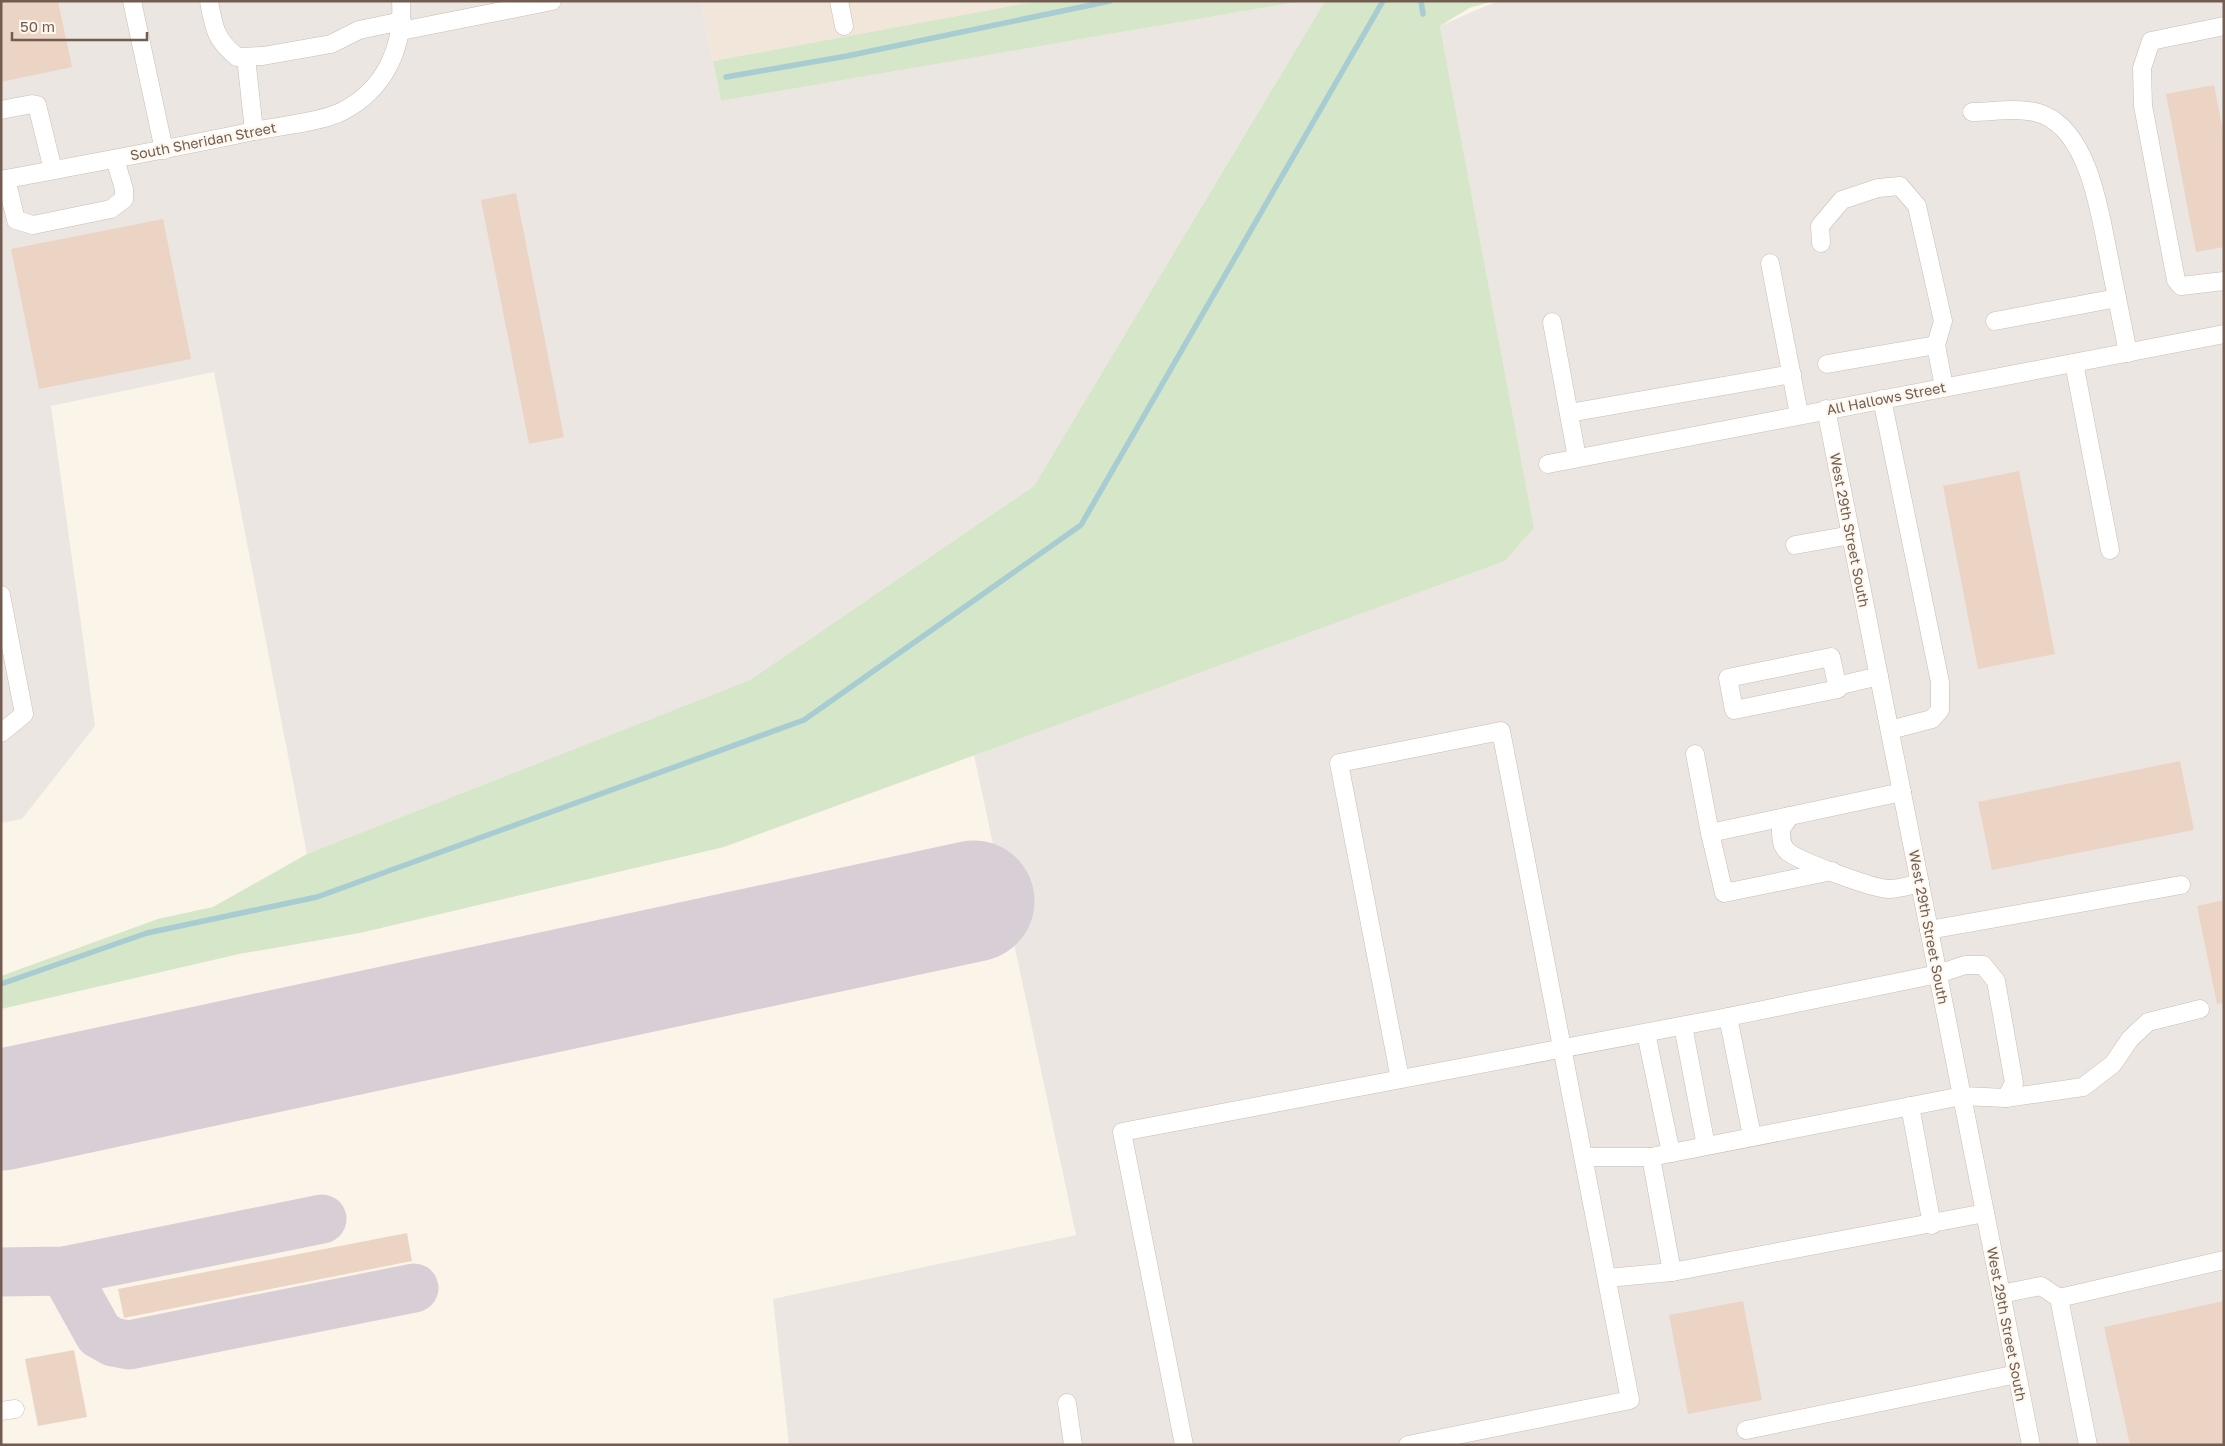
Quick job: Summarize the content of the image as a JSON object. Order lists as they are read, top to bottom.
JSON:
{
  "streets": {
    "street": ["South Sheridan Street", "All Hallows Street", "West 29th Street South"]
  },
  "crossings": [
    ["All Hallows Street", "West 29th Street South"]
  ],
  "scale_bar": "50 m"
}
